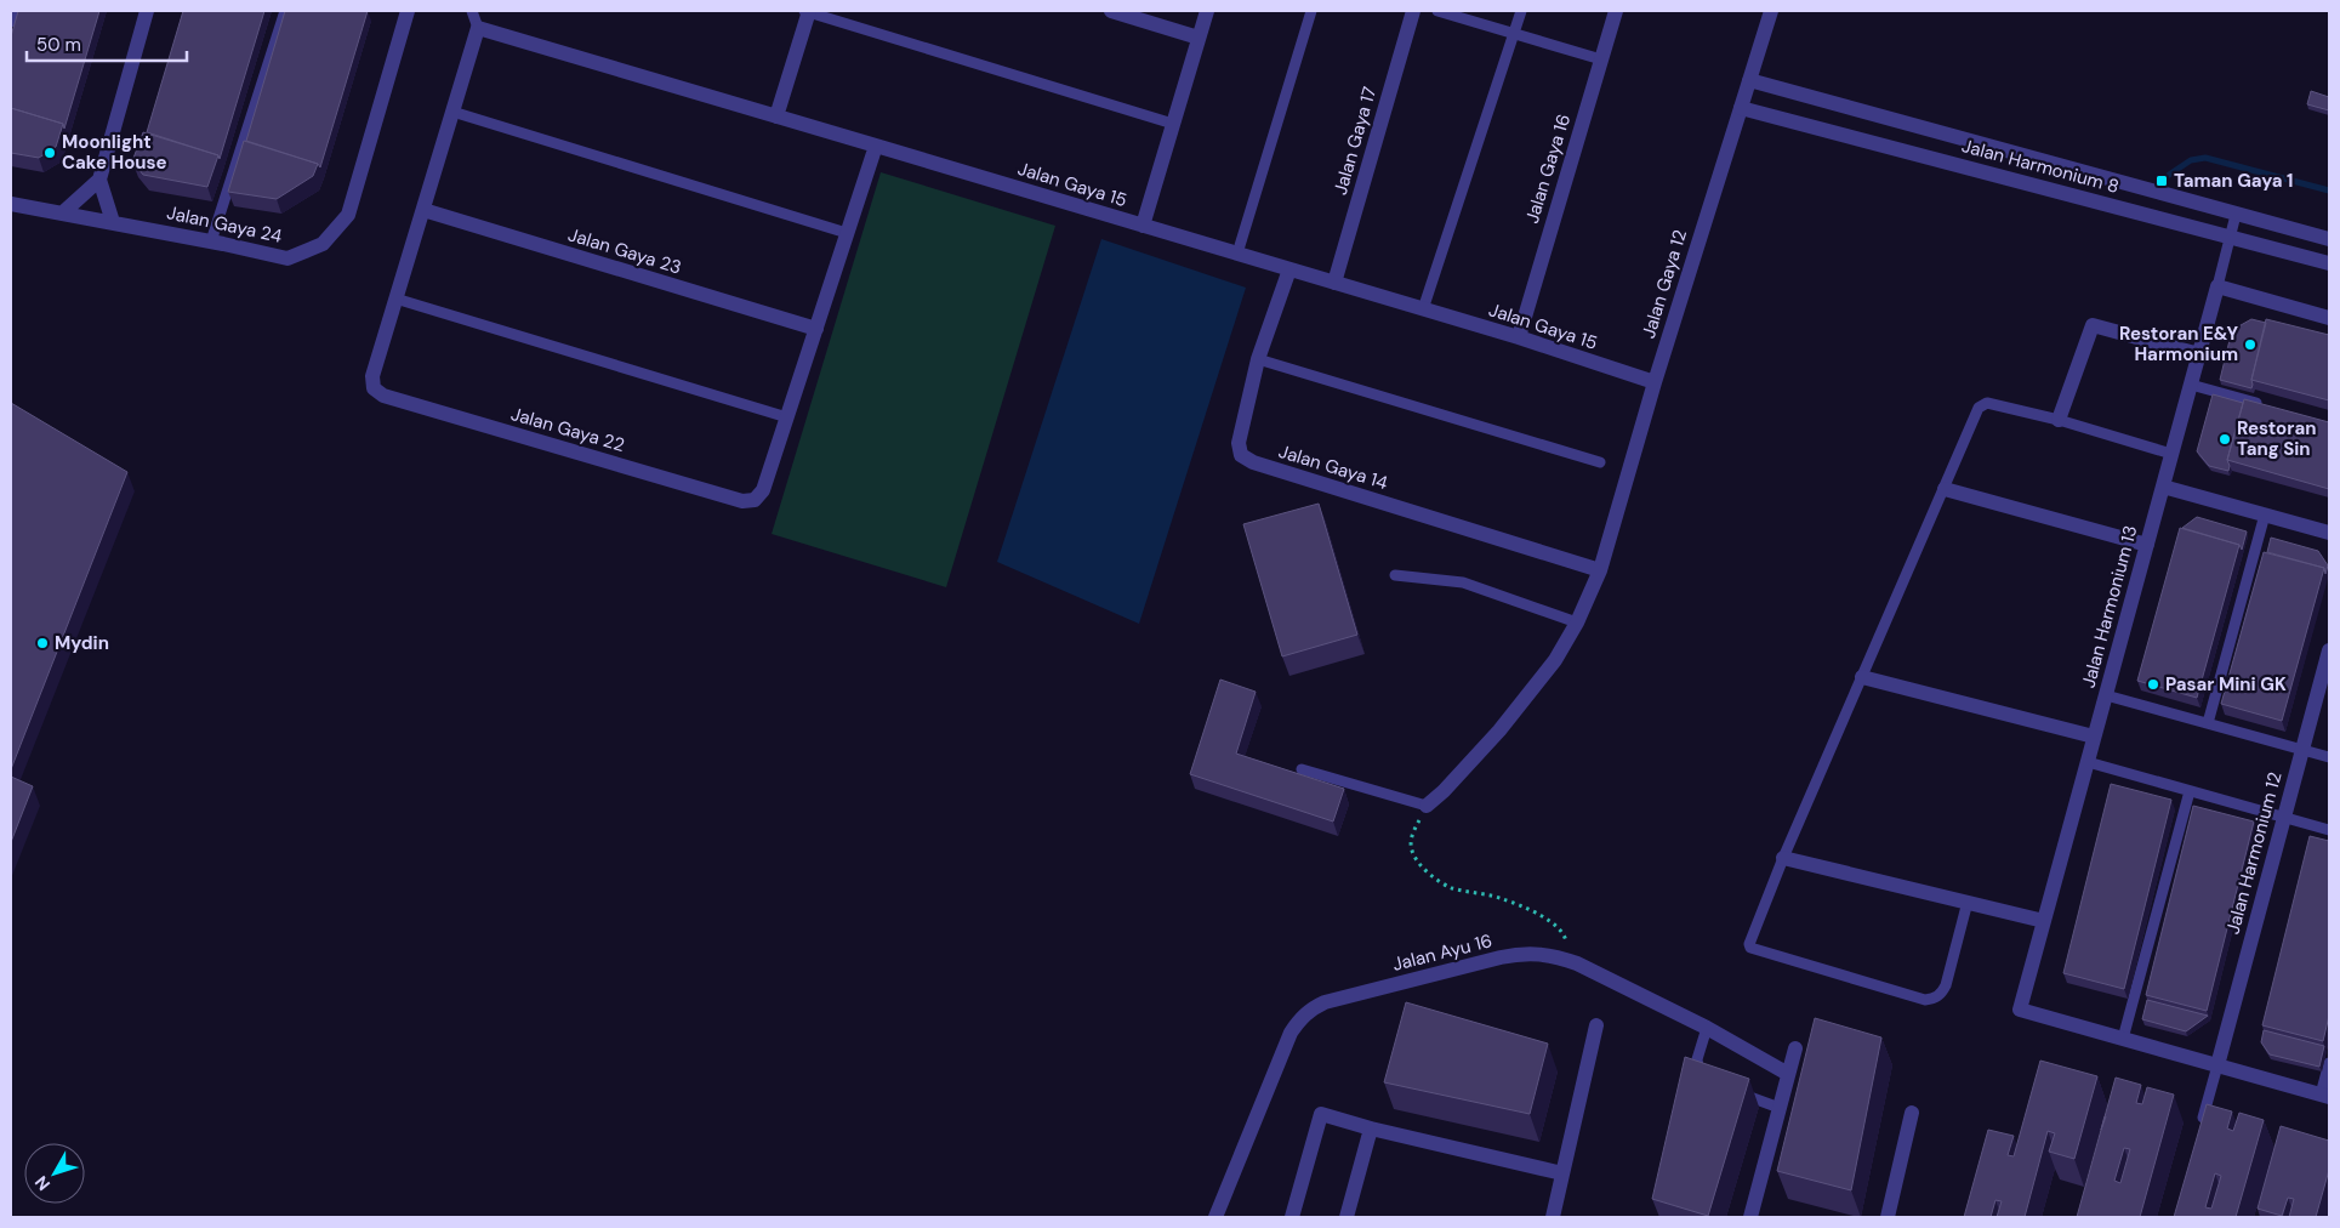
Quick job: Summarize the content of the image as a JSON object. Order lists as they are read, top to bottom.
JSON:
{
  "streets": {
    "street": [
      "Jalan Gaya 17",
      "Jalan Harmonium 8",
      "Jalan Gaya 16",
      "Jalan Gaya 15",
      "Jalan Gaya 24",
      "Jalan Gaya 23",
      "Jalan Gaya 12",
      "Jalan Gaya 22",
      "Jalan Gaya 14",
      "Jalan Harmonium 13",
      "Jalan Harmonium 12",
      "Jalan Ayu 16"
    ]
  },
  "crossings": [
    ["Jalan Gaya 17", "Jalan Gaya 15"],
    ["Jalan Harmonium 8", "Jalan Gaya 12"],
    ["Jalan Harmonium 8", "Jalan Harmonium 13"],
    ["Jalan Gaya 16", "Jalan Gaya 15"],
    ["Jalan Gaya 15", "Jalan Gaya 12"],
    ["Jalan Gaya 15", "Jalan Gaya 22"],
    ["Jalan Gaya 15", "Jalan Gaya 14"],
    ["Jalan Gaya 23", "Jalan Gaya 22"],
    ["Jalan Gaya 12", "Jalan Gaya 14"]
  ],
  "places": {
    "other": [
      "Moonlight Cake House",
      "Restoran E&Y Harmonium",
      "Restoran Tang Sin",
      "Mydin",
      "Pasar Mini GK"
    ],
    "transit": ["Taman Gaya 1"]
  },
  "scale_bar": "50 m",
  "north": "bottom left"
}
